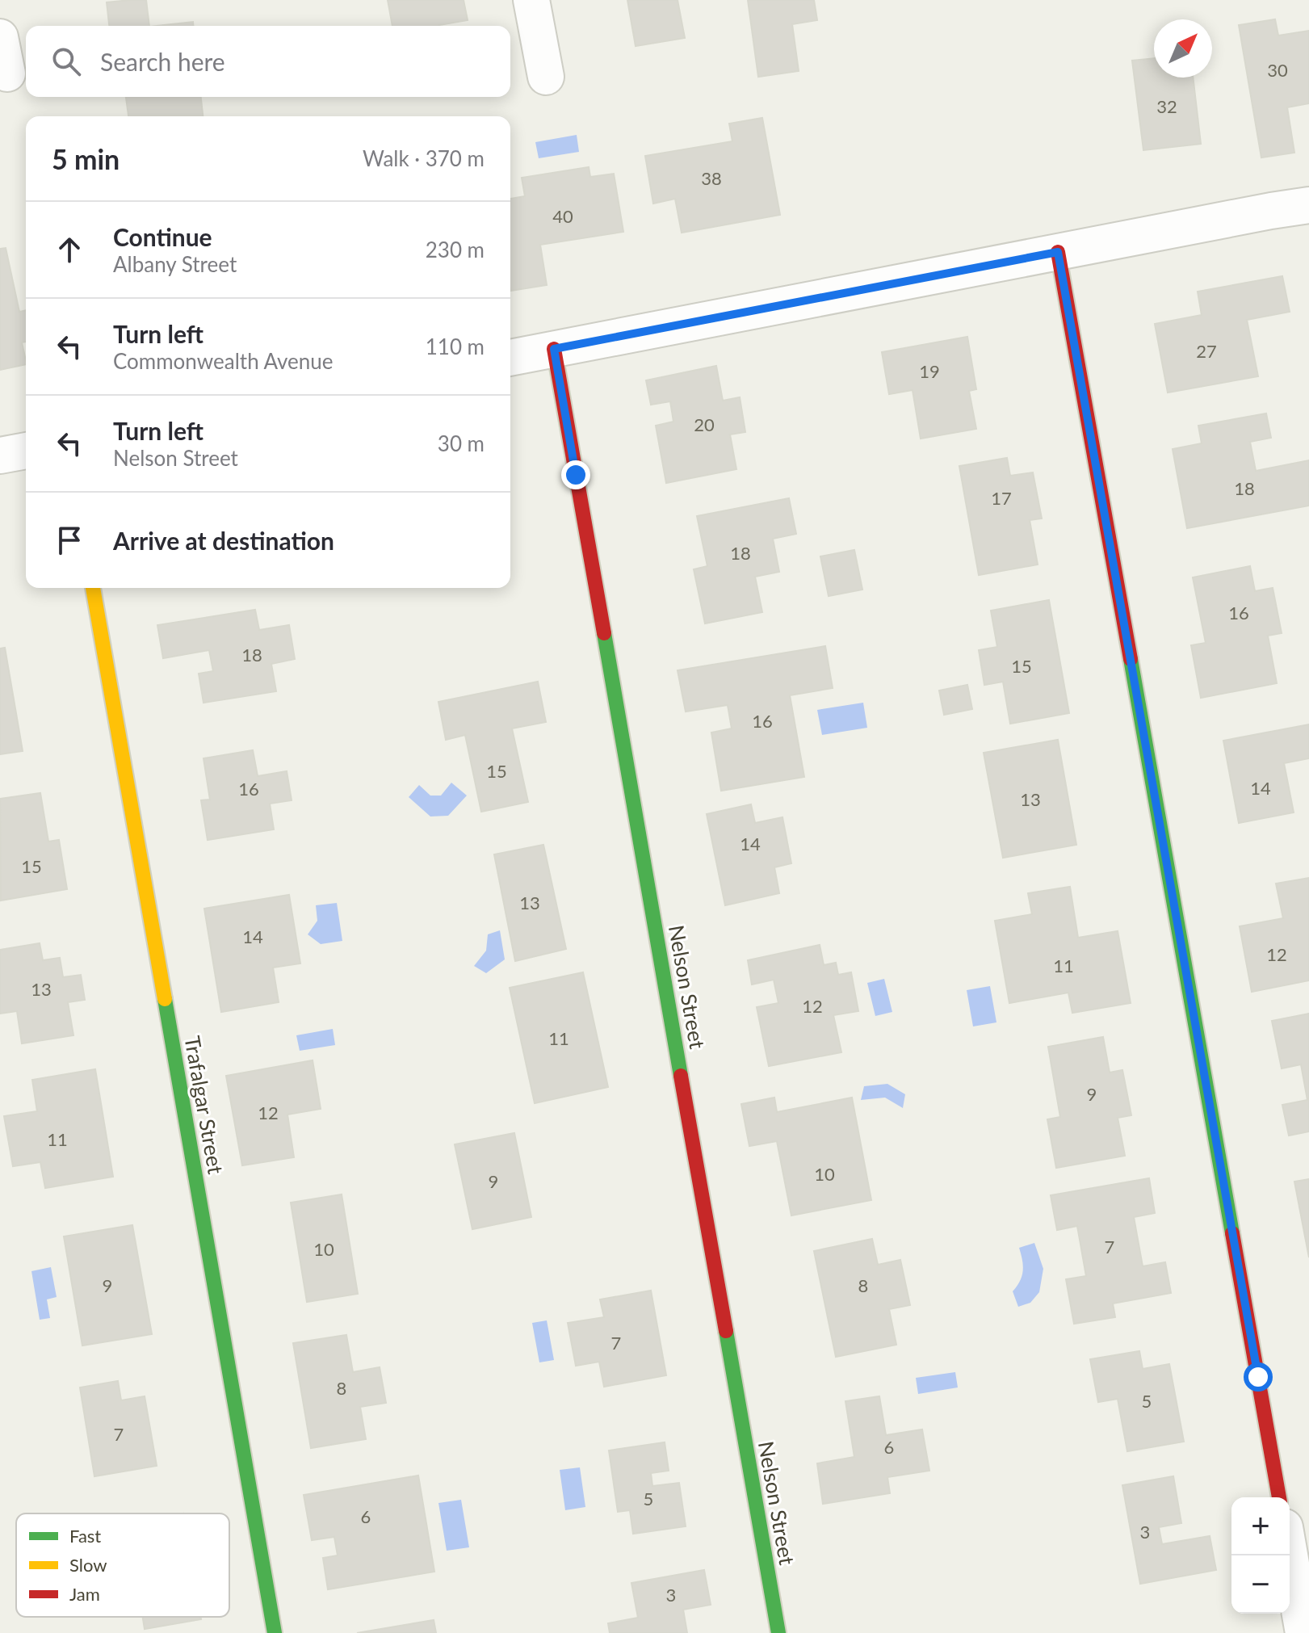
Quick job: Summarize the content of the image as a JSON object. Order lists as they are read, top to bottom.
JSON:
{
  "streets": {
    "street": ["Nelson Street", "Trafalgar Street"]
  },
  "house_numbers": [
    "30",
    "32",
    "38",
    "40",
    "27",
    "19",
    "20",
    "18",
    "17",
    "18",
    "16",
    "18",
    "15",
    "16",
    "15",
    "14",
    "16",
    "13",
    "14",
    "15",
    "13",
    "14",
    "12",
    "11",
    "13",
    "12",
    "11",
    "9",
    "12",
    "11",
    "10",
    "9",
    "7",
    "10",
    "9",
    "8",
    "7",
    "8",
    "5",
    "7",
    "6",
    "5",
    "6",
    "3",
    "3"
  ],
  "legend": ["Fast", "Slow", "Jam"],
  "north": "top right",
  "page": {
    "search": "Search here",
    "heading": ["5 min", "Walk · 370 m"],
    "list": [
      ["Continue", "Albany Street", "230 m"],
      ["Turn left", "Commonwealth Avenue", "110 m"],
      ["Turn left", "Nelson Street", "30 m"],
      "Arrive at destination"
    ],
    "map_buttons": ["+", "−"]
  }
}
